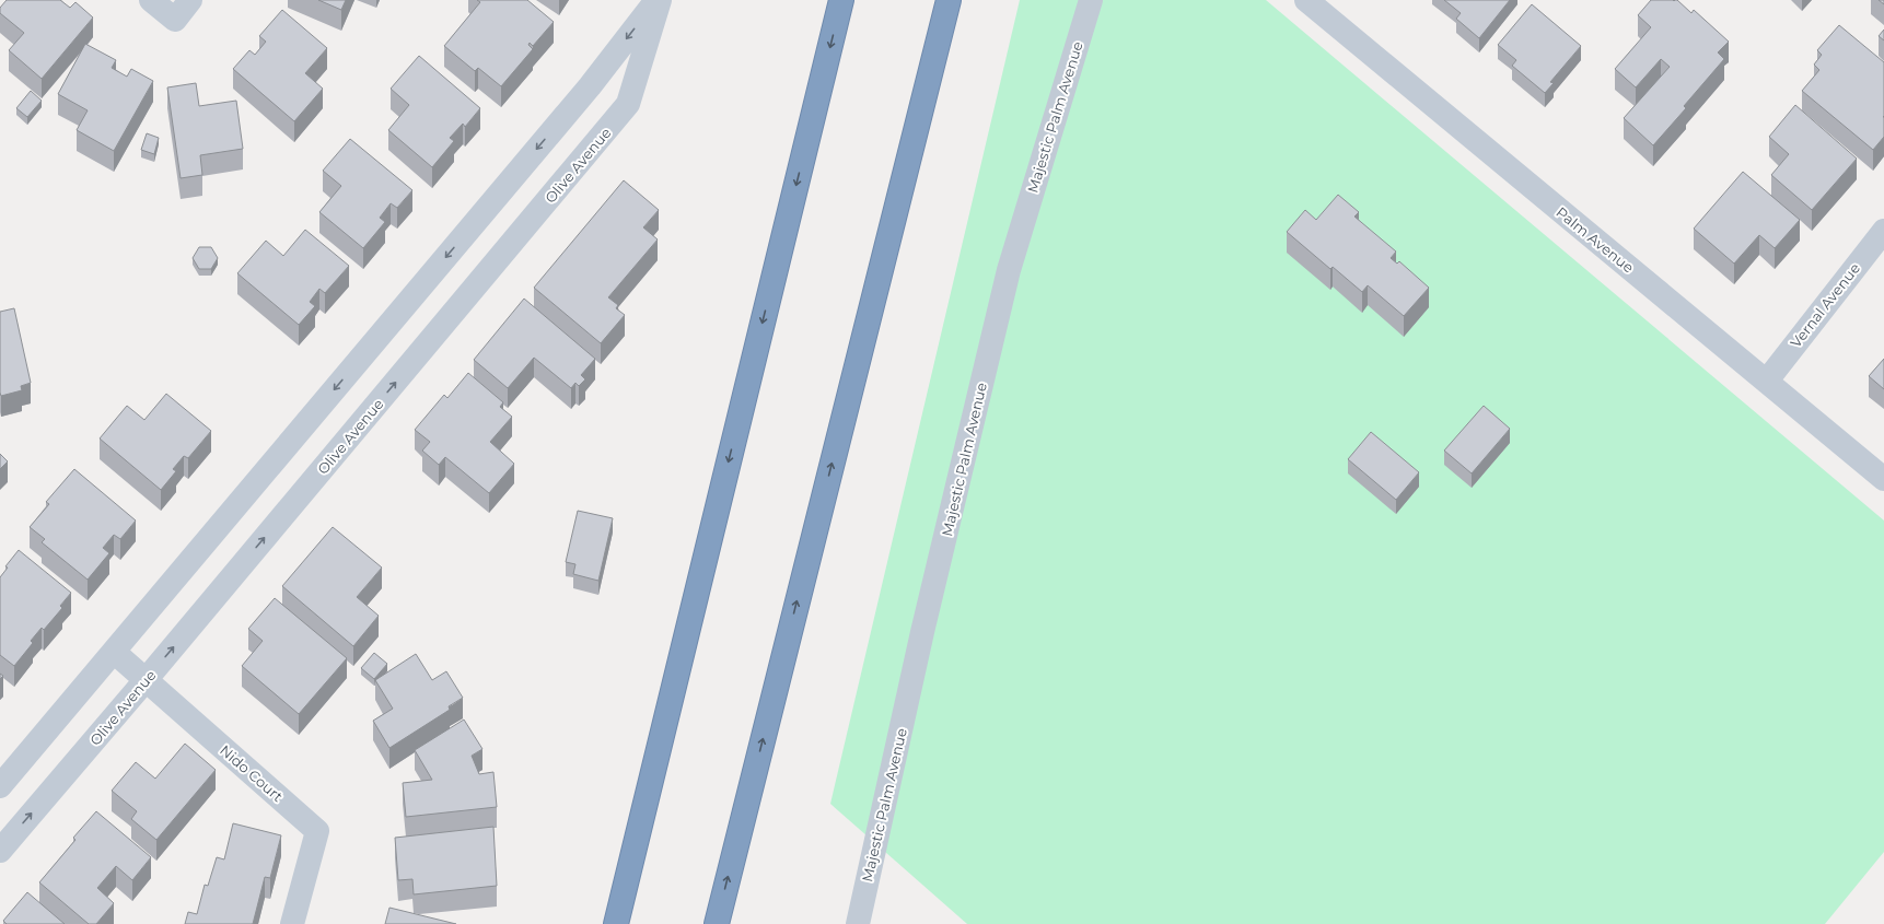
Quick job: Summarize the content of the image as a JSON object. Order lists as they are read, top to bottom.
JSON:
{
  "streets": {
    "street": [
      "Majestic Palm Avenue",
      "Olive Avenue",
      "Palm Avenue",
      "Vernal Avenue",
      "Nido Court"
    ]
  },
  "crossings": [
    ["Olive Avenue", "Nido Court"],
    ["Palm Avenue", "Vernal Avenue"]
  ]
}
